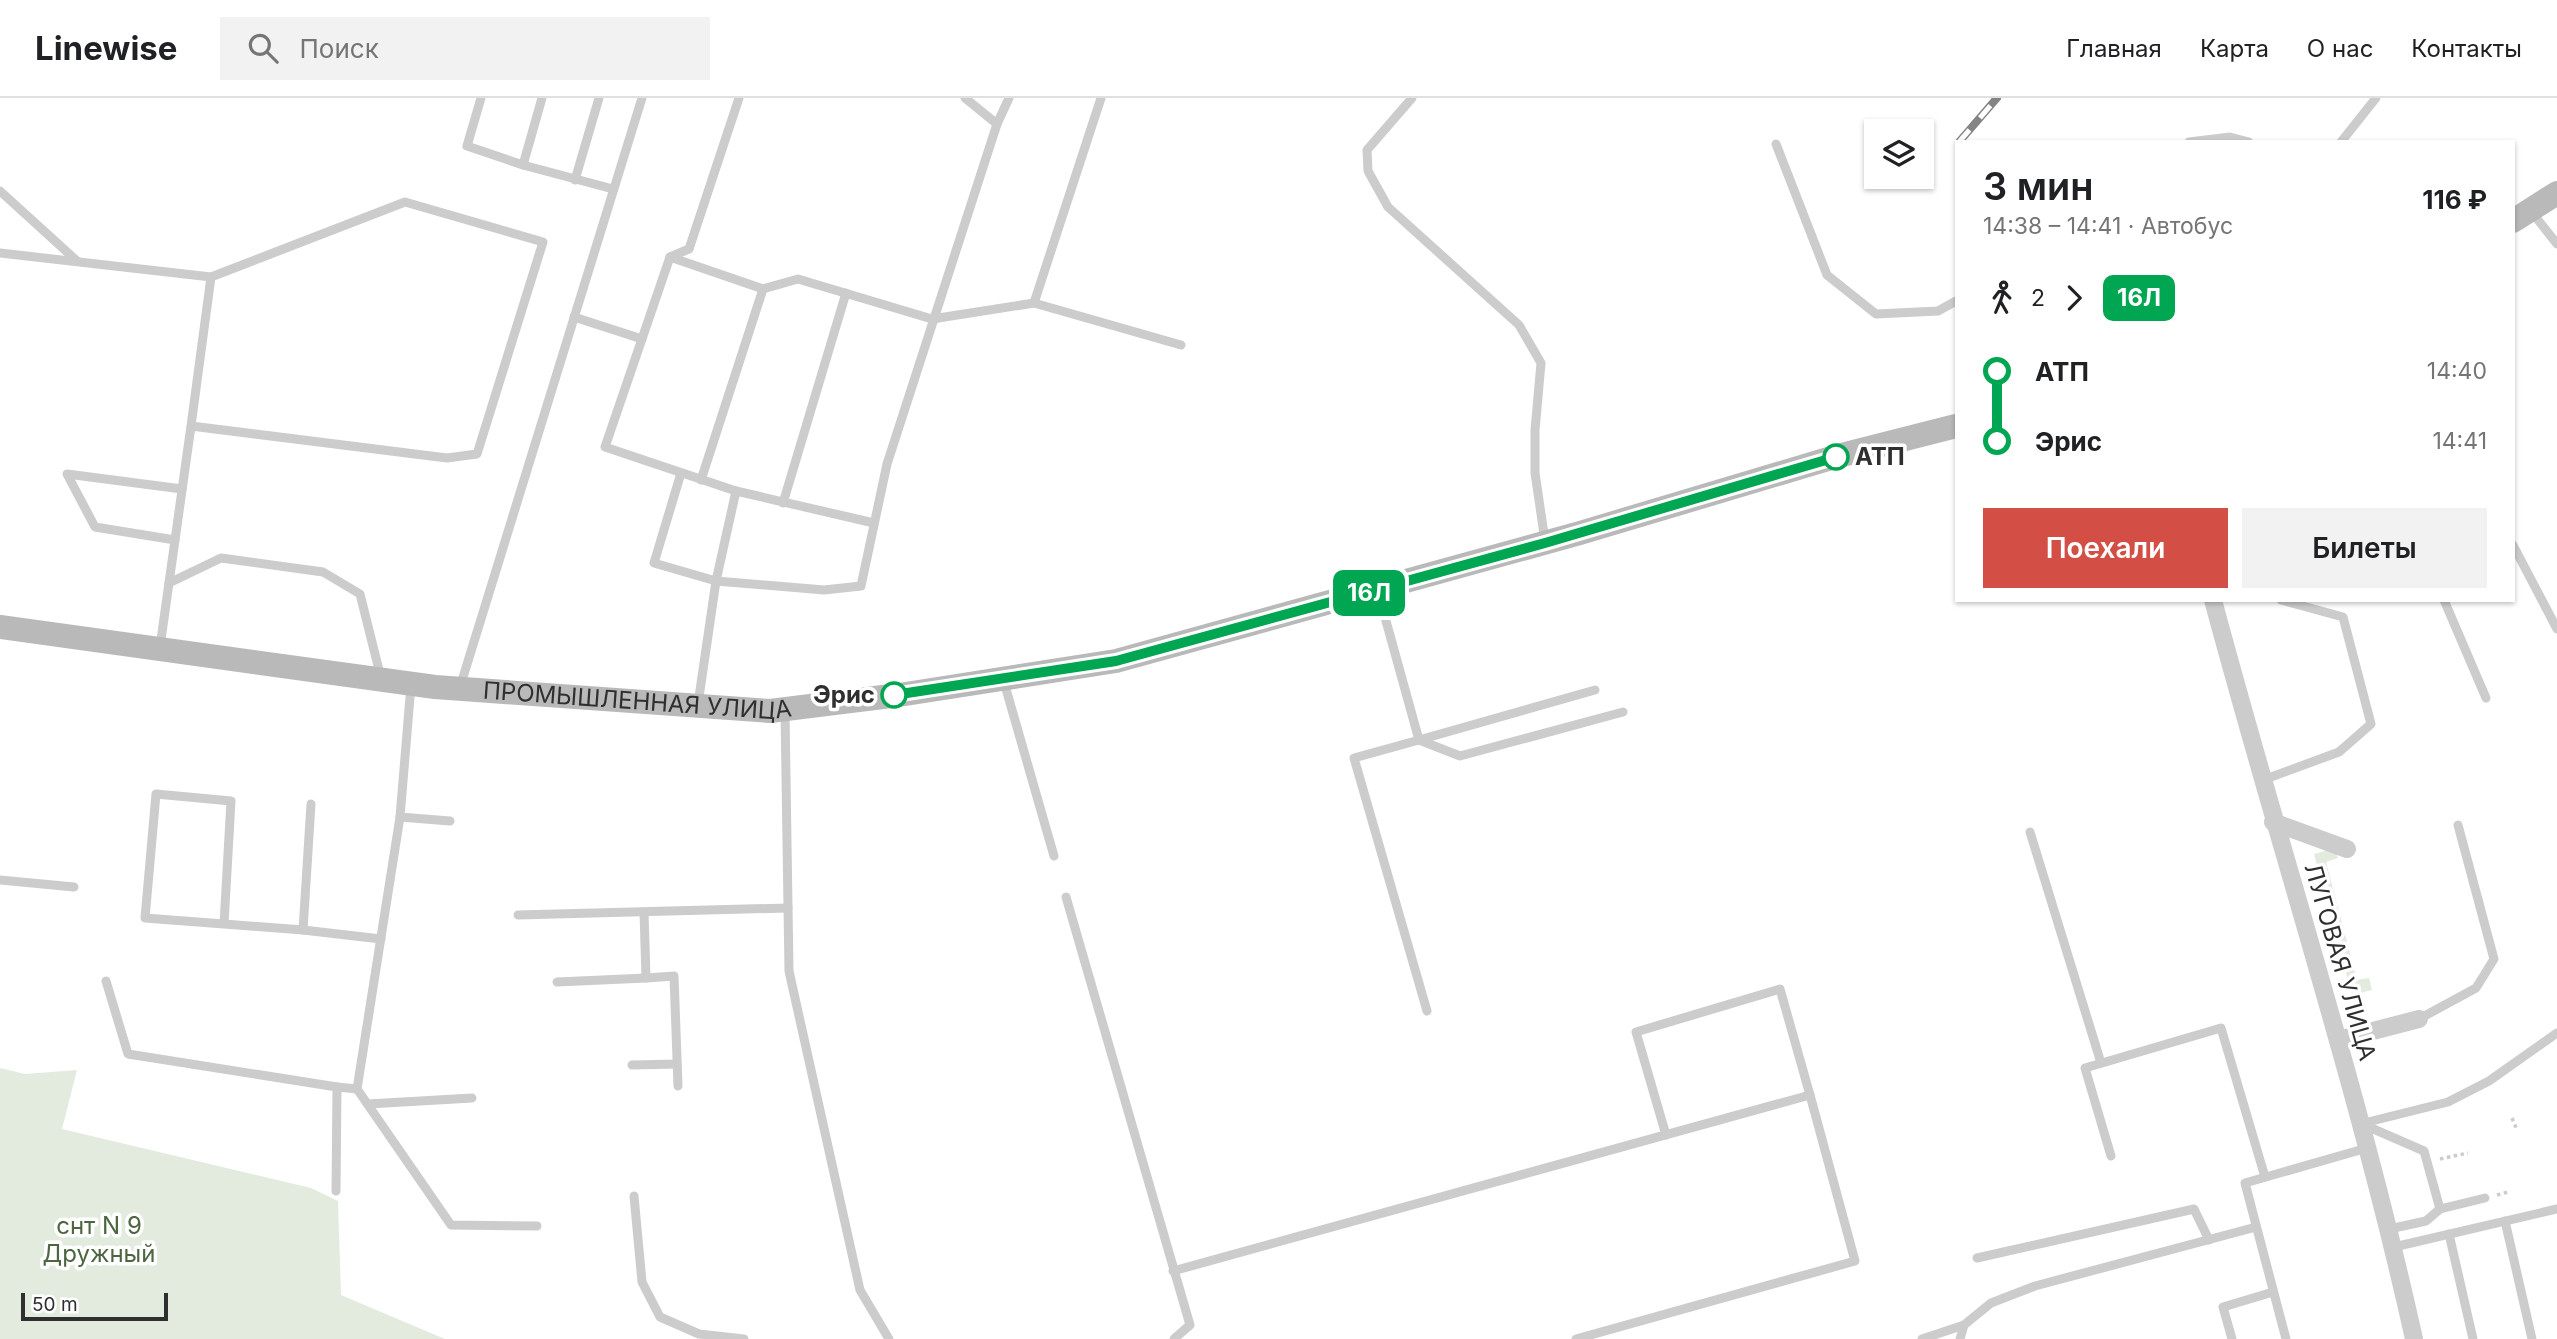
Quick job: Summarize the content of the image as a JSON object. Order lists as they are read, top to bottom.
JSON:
{
  "streets": {
    "main road": ["ПРОМЫШЛЕННАЯ УЛИЦА"],
    "street": ["ЛУГОВАЯ УЛИЦА"]
  },
  "parks": ["снт N 9 Дружный"],
  "places": ["АТП", "Эрис"],
  "lines": ["bus line 16Л"],
  "scale_bar": "50 m",
  "page": {
    "header": "Linewise",
    "search": "Поиск",
    "nav": [
      "Главная",
      "Карта",
      "О нас",
      "Контакты"
    ],
    "on_map": "16Л",
    "heading": ["3 мин", "14:38 – 14:41 · Автобус", "116 ₽"],
    "legs": ["2", "16Л"],
    "list": [
      {
        "name": "АТП",
        "value": "14:40"
      },
      {
        "name": "Эрис",
        "value": "14:41"
      }
    ],
    "buttons": ["Поехали", "Билеты"],
    "scale": "50 m"
  }
}
